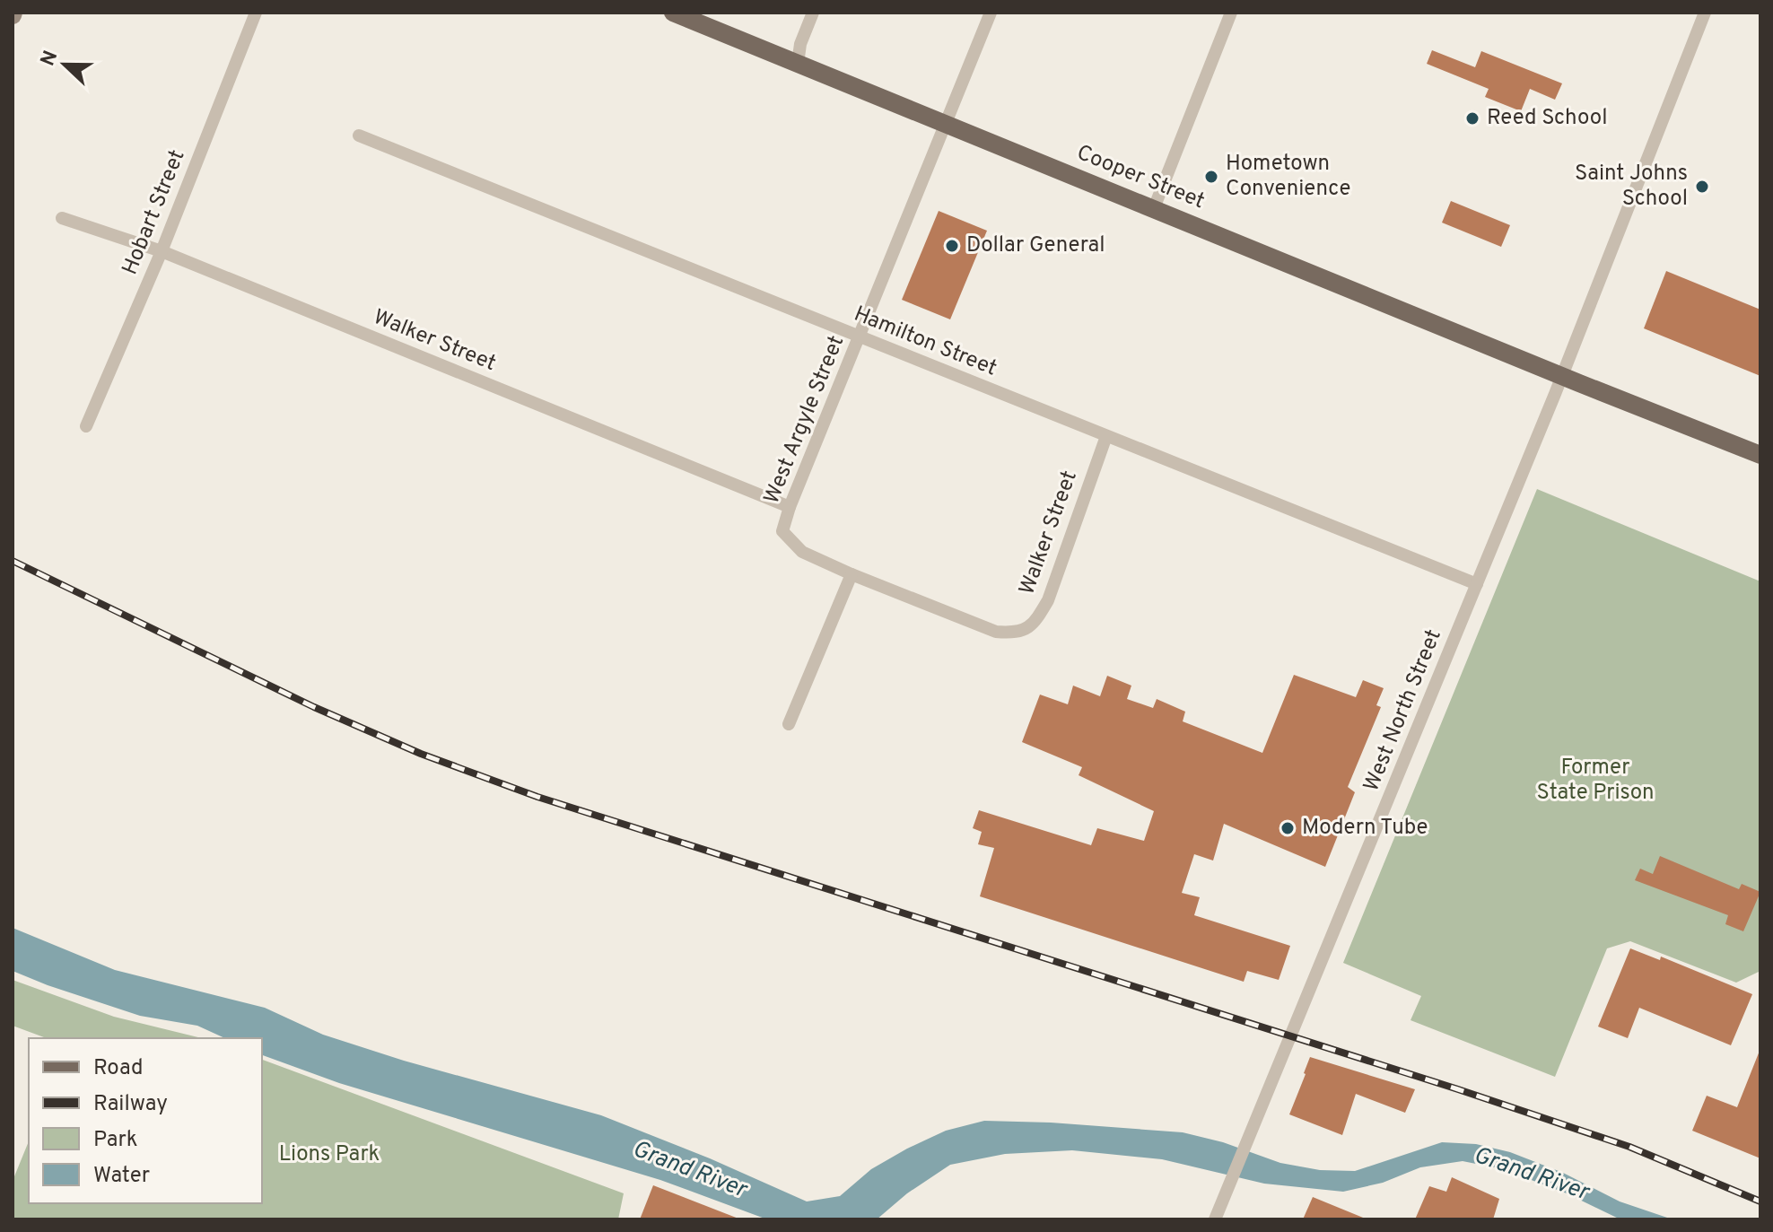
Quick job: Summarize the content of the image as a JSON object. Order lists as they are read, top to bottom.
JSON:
{
  "streets": {
    "main road": ["Cooper Street"],
    "street": [
      "Hobart Street",
      "Walker Street",
      "Hamilton Street",
      "West Argyle Street",
      "West North Street"
    ]
  },
  "crossings": [
    ["Cooper Street", "West Argyle Street"],
    ["Cooper Street", "West North Street"],
    ["Hobart Street", "Walker Street"],
    ["Walker Street", "Hamilton Street"],
    ["Walker Street", "West Argyle Street"],
    ["Hamilton Street", "West Argyle Street"],
    ["Hamilton Street", "West North Street"]
  ],
  "water": ["Grand River"],
  "parks": ["Former State Prison", "Lions Park"],
  "places": [
    "Reed School",
    "Hometown Convenience",
    "Saint Johns School",
    "Dollar General",
    "Modern Tube"
  ],
  "legend": [
    "Road",
    "Railway",
    "Park",
    "Water"
  ],
  "north": "left"
}
